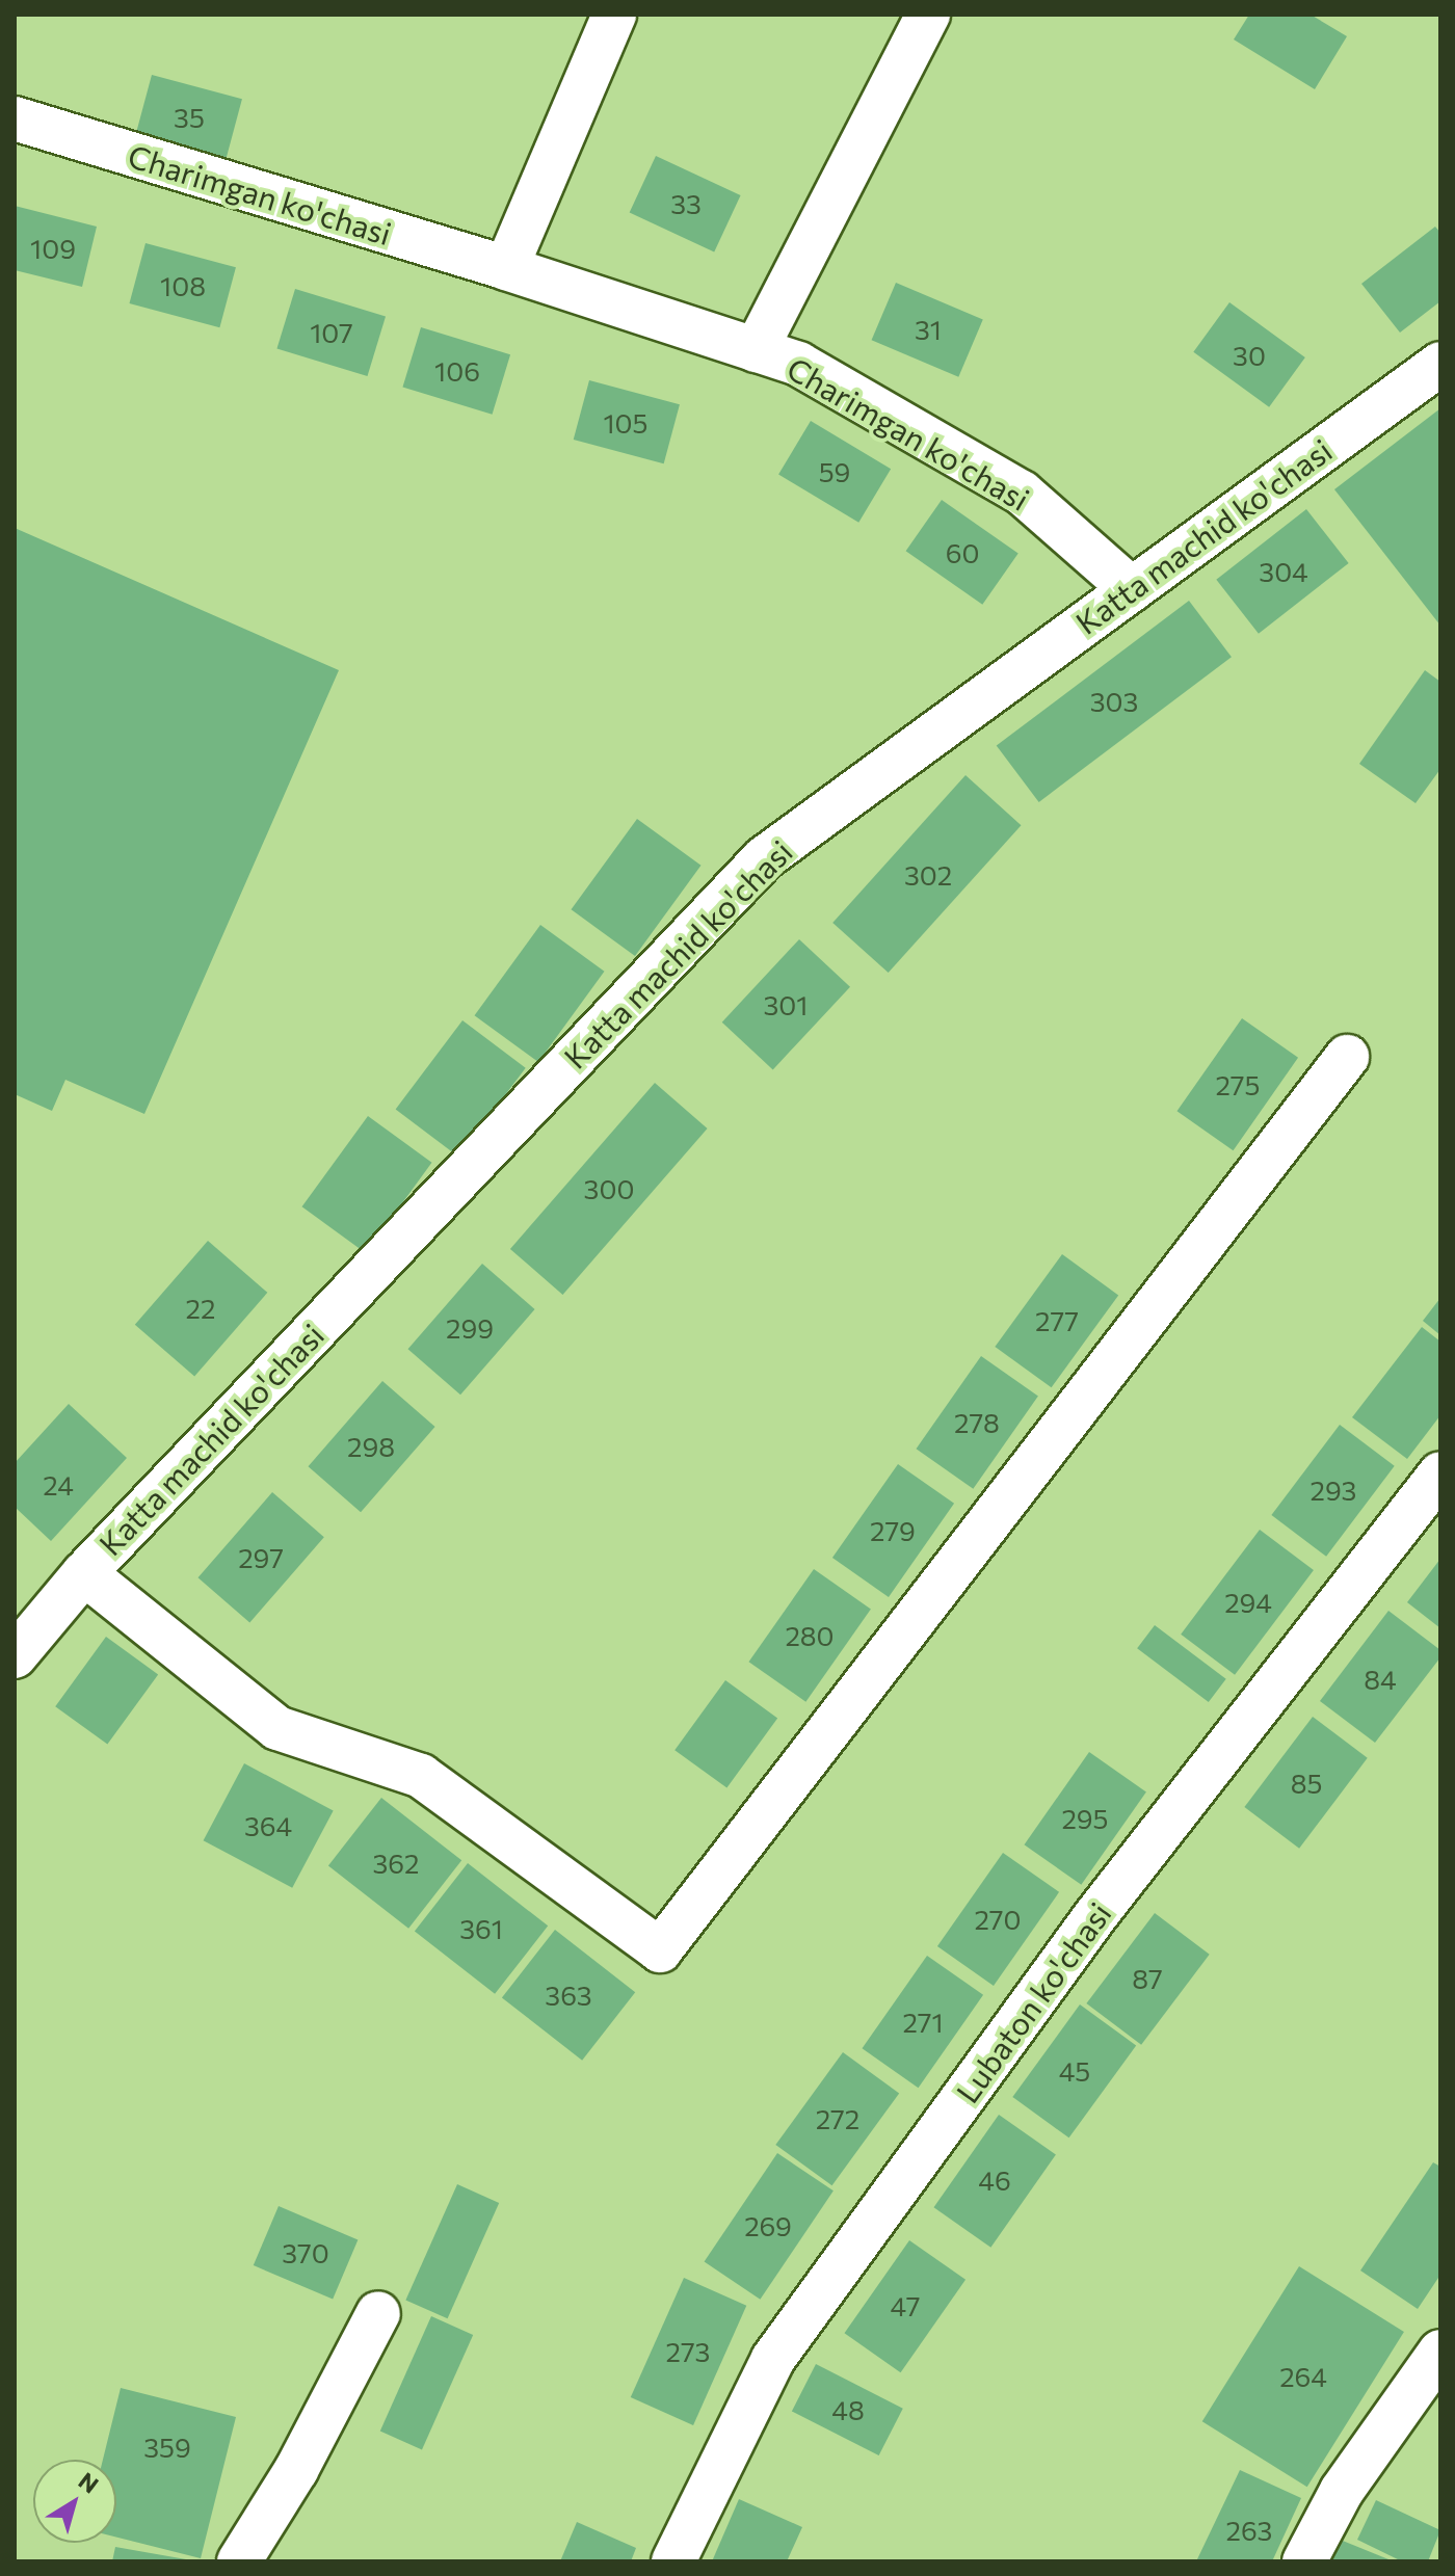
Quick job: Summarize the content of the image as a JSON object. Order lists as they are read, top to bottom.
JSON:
{
  "streets": {
    "street": ["Charimgan ko'chasi", "Katta machid ko'chasi", "Lubaton ko'chasi"]
  },
  "crossings": [
    ["Charimgan ko'chasi", "Katta machid ko'chasi"]
  ],
  "house_numbers": [
    "35",
    "33",
    "109",
    "108",
    "31",
    "107",
    "30",
    "106",
    "105",
    "59",
    "60",
    "304",
    "303",
    "302",
    "301",
    "275",
    "300",
    "22",
    "277",
    "299",
    "278",
    "298",
    "24",
    "293",
    "279",
    "297",
    "294",
    "280",
    "84",
    "85",
    "295",
    "364",
    "362",
    "270",
    "361",
    "87",
    "363",
    "271",
    "45",
    "272",
    "46",
    "269",
    "370",
    "47",
    "273",
    "264",
    "48",
    "359",
    "263"
  ],
  "north": "top right"
}
